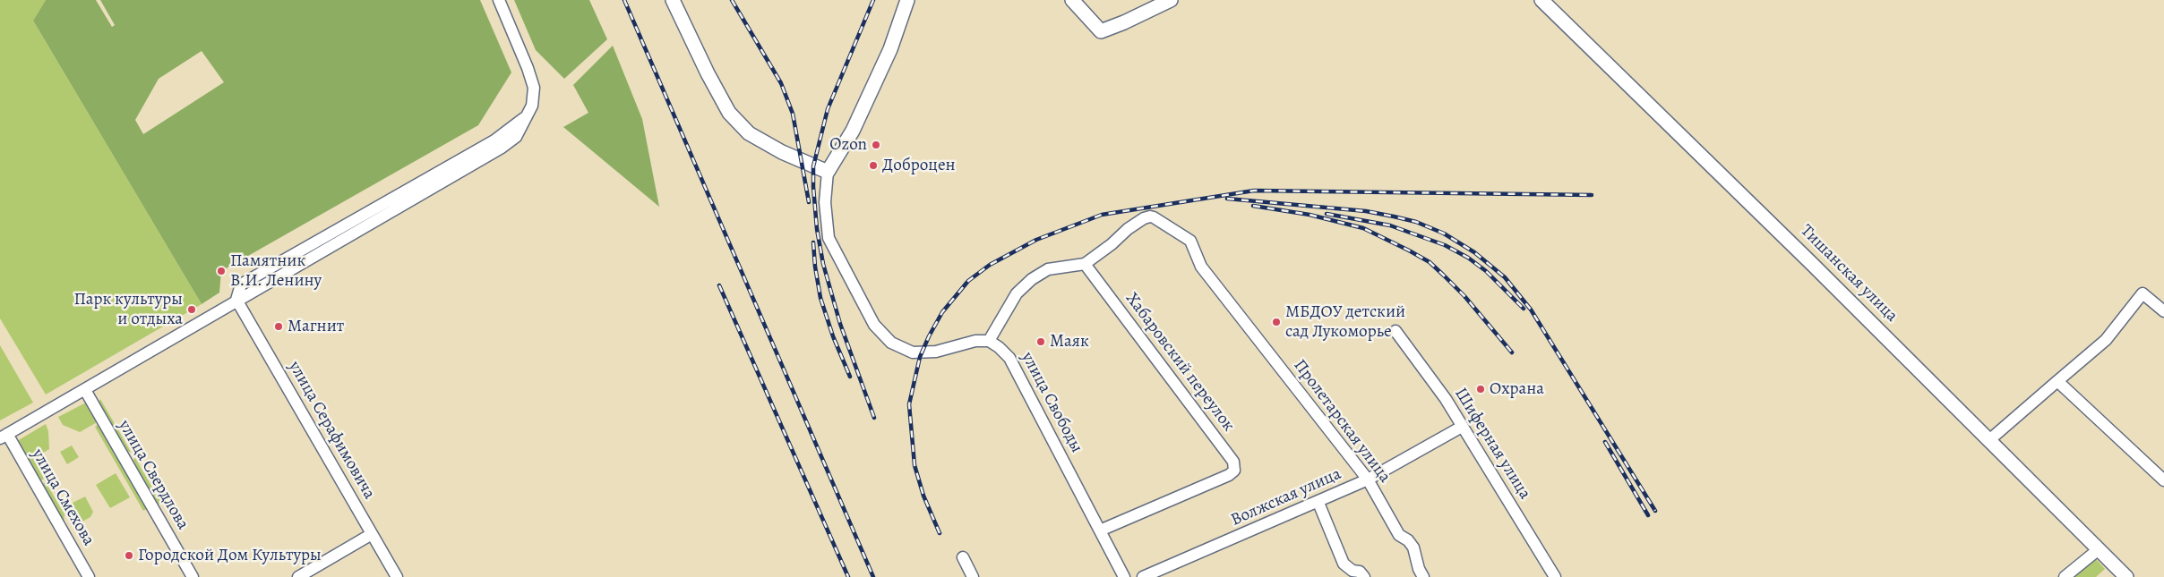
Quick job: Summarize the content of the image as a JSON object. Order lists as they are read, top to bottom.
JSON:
{
  "streets": {
    "main road": ["Тишанская улица"],
    "street": [
      "Хабаровский переулок",
      "улица Свободы",
      "Пролетарская улица",
      "улица Серафимовича",
      "Шиферная улица",
      "улица Свердлова",
      "улица Смехова",
      "Волжская улица"
    ]
  },
  "crossings": [
    ["Хабаровский переулок", "улица Свободы"],
    ["Хабаровский переулок", "Пролетарская улица"],
    ["Пролетарская улица", "Волжская улица"],
    ["Шиферная улица", "Волжская улица"]
  ],
  "places": [
    "Ozon",
    "Доброцен",
    "Памятник В.И. Ленину",
    "Парк культуры и отдыха",
    "МБДОУ детский сад Лукоморье",
    "Магнит",
    "Mаяк",
    "Охрана",
    "Городской Дом Культуры"
  ]
}
